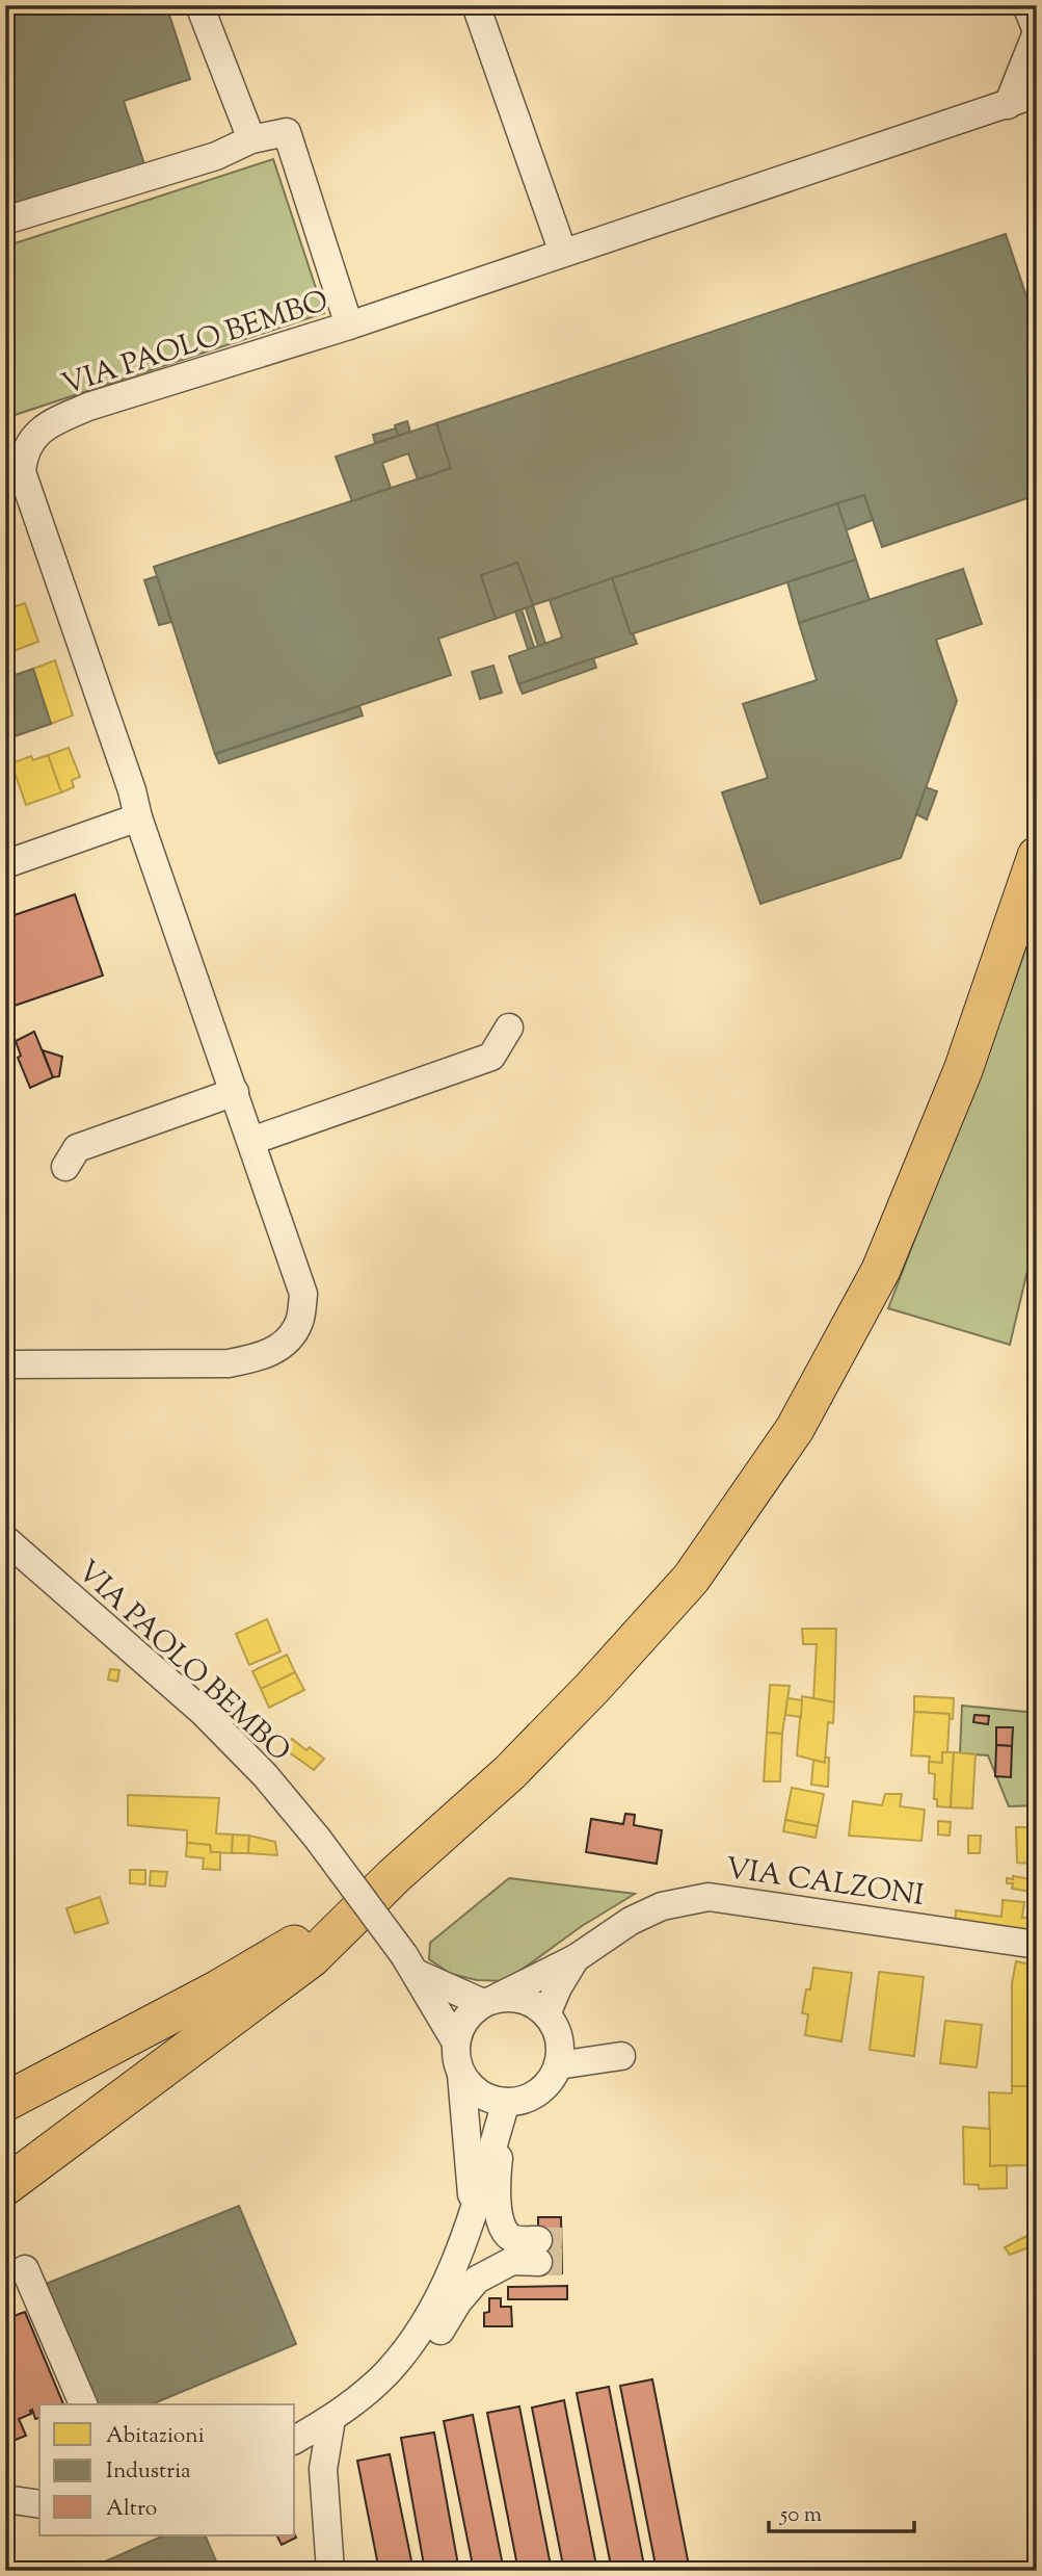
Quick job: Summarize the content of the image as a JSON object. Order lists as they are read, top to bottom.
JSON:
{
  "streets": {
    "street": ["VIA PAOLO BEMBO", "VIA CALZONI"]
  },
  "crossings": [
    ["VIA PAOLO BEMBO", "VIA CALZONI"]
  ],
  "legend": ["Abitazioni", "Industria", "Altro"],
  "scale_bar": "50 m"
}
